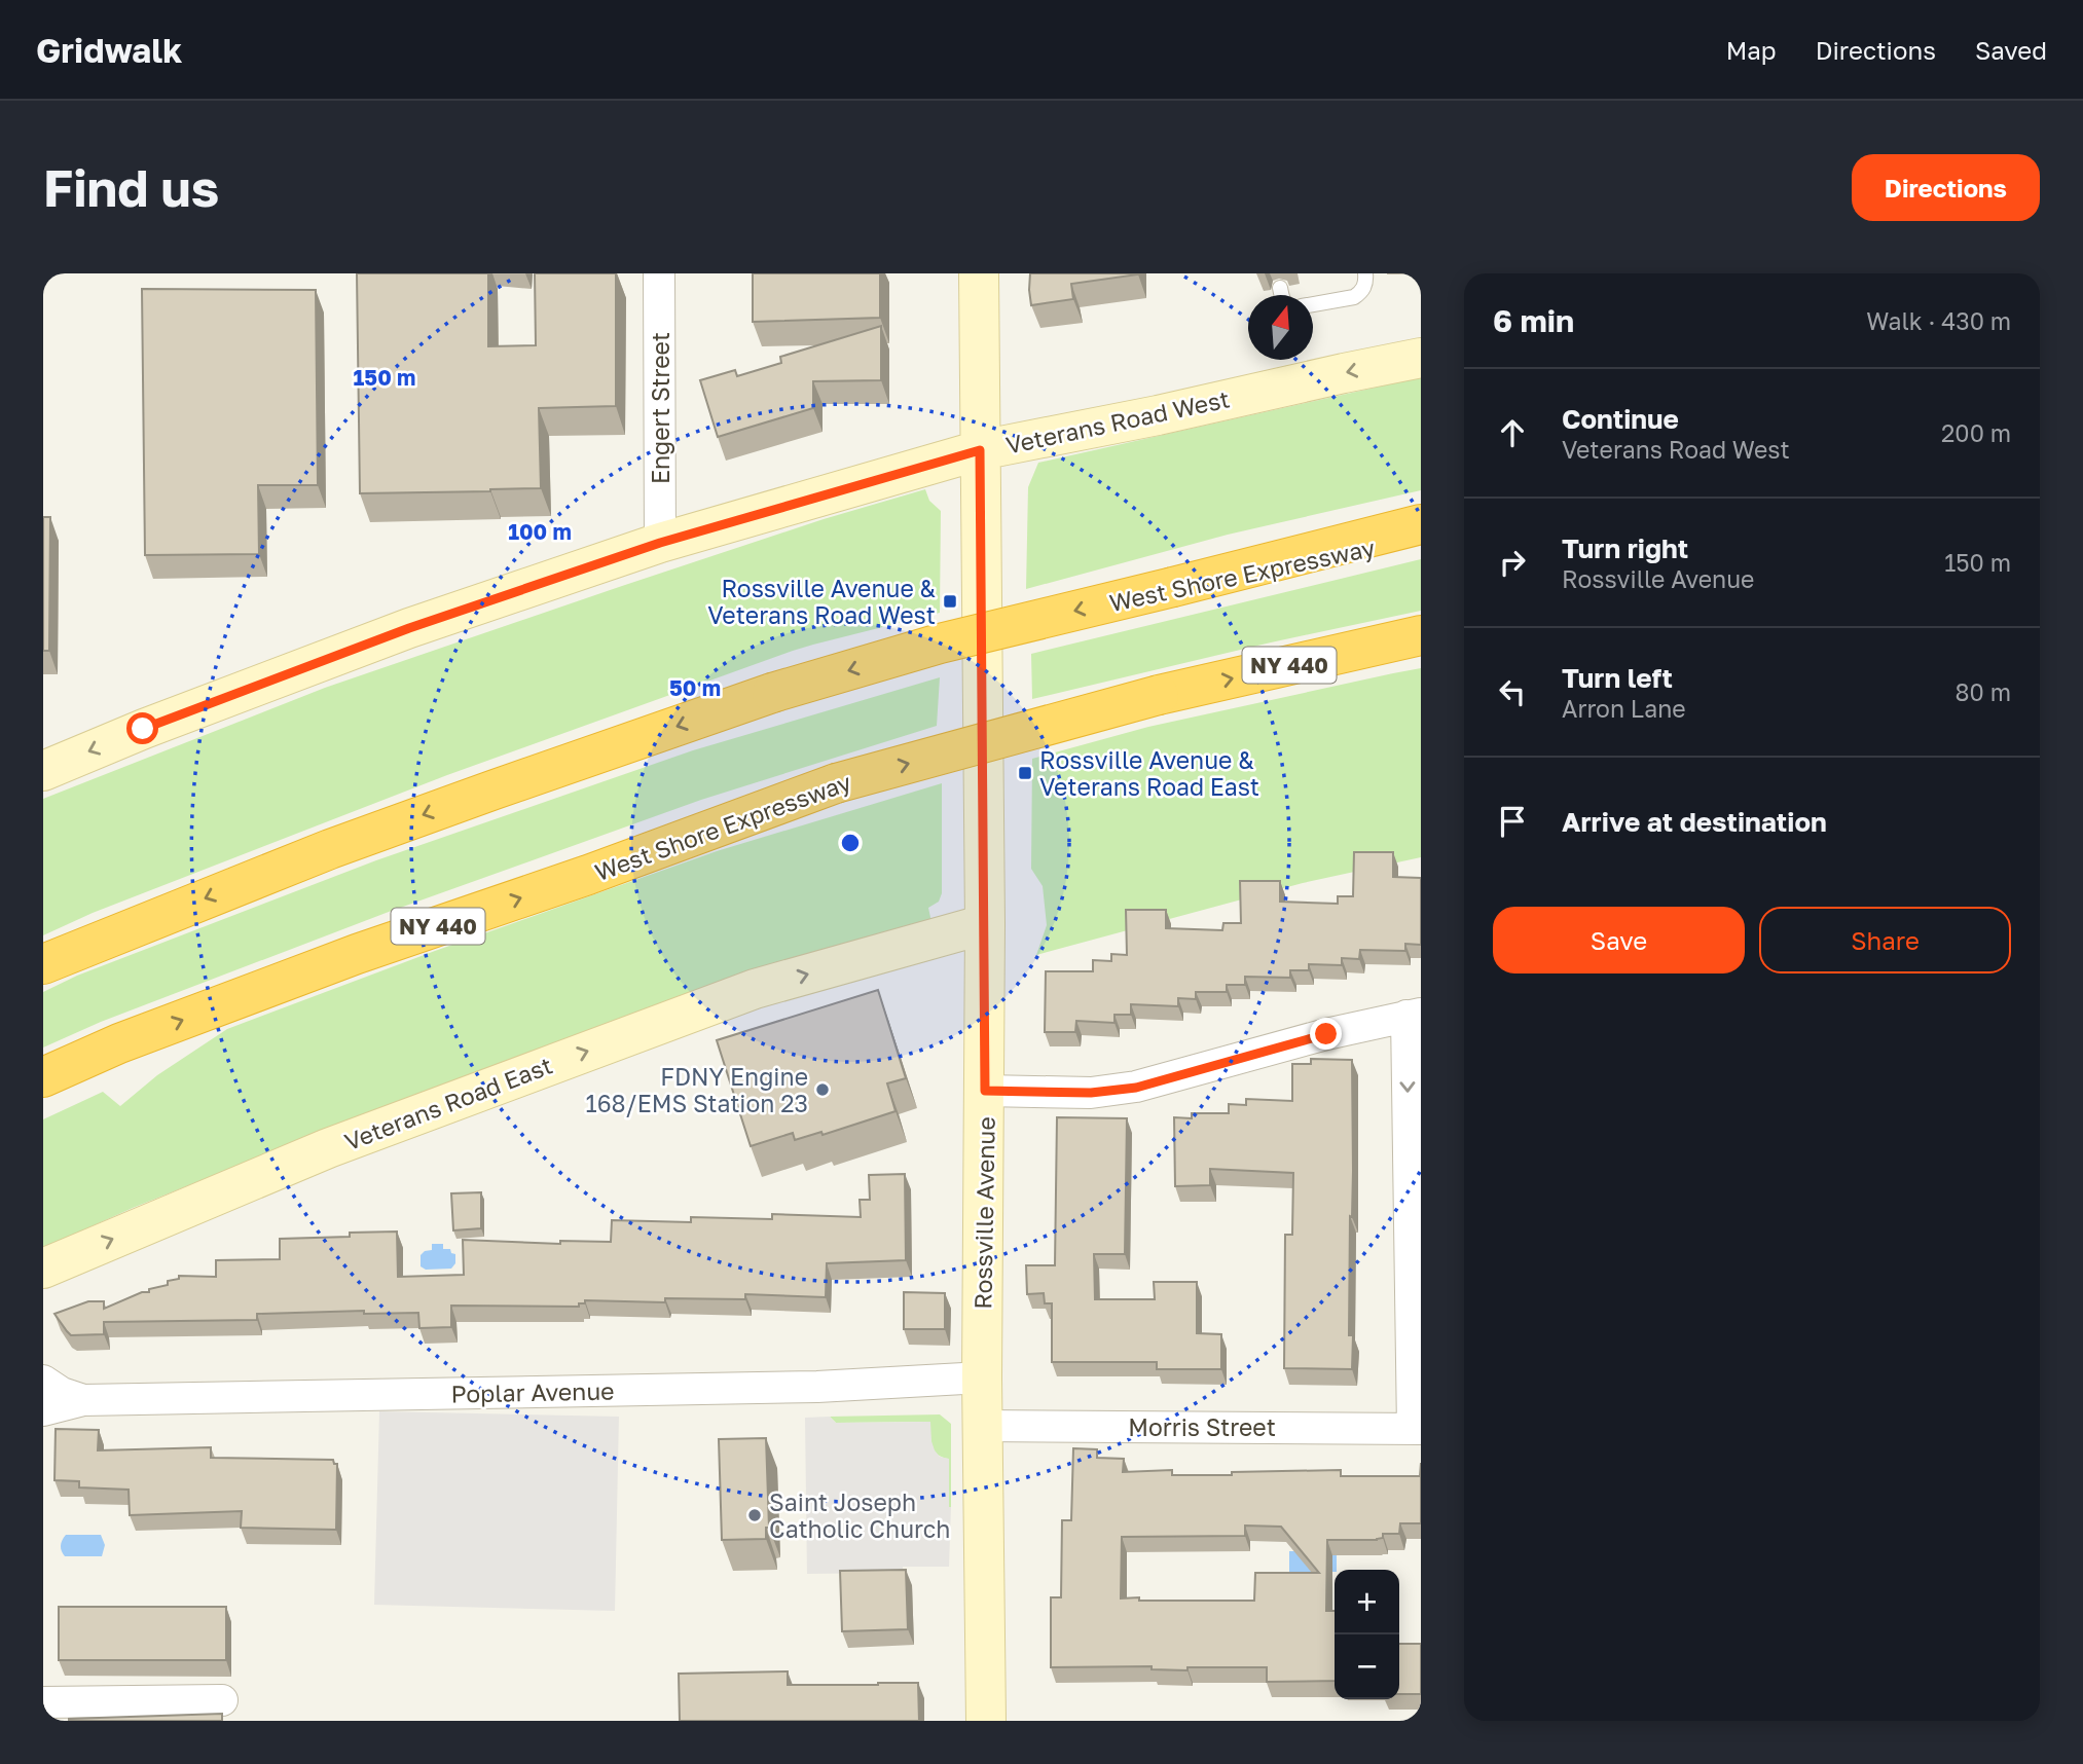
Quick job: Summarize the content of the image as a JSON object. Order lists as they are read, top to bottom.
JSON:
{
  "streets": {
    "highway": ["West Shore Expressway", "NY 440"],
    "street": [
      "Engert Street",
      "Veterans Road West",
      "Veterans Road East",
      "Rossville Avenue",
      "Poplar Avenue",
      "Morris Street"
    ]
  },
  "crossings": [
    ["Engert Street", "Veterans Road West"],
    ["Veterans Road West", "Rossville Avenue"],
    ["Veterans Road East", "Rossville Avenue"],
    ["Rossville Avenue", "Poplar Avenue"],
    ["Rossville Avenue", "Morris Street"]
  ],
  "one_way": ["Veterans Road West", "Veterans Road East"],
  "places": {
    "transit": ["Rossville Avenue & Veterans Road West", "Rossville Avenue & Veterans Road East"],
    "other": ["FDNY Engine 168/EMS Station 23", "Saint Joseph Catholic Church"]
  },
  "north": "top",
  "page": {
    "header": "Gridwalk",
    "nav": ["Map", "Directions", "Saved"],
    "buttons": [
      "Directions",
      ["Save", "Share"]
    ],
    "title": "Find us",
    "heading": ["6 min", "Walk · 430 m"],
    "list": [
      ["Continue", "Veterans Road West", "200 m"],
      ["Turn right", "Rossville Avenue", "150 m"],
      ["Turn left", "Arron Lane", "80 m"],
      "Arrive at destination"
    ],
    "map_buttons": ["+", "−"]
  },
  "rings": ["150 m", "100 m", "50 m"]
}
